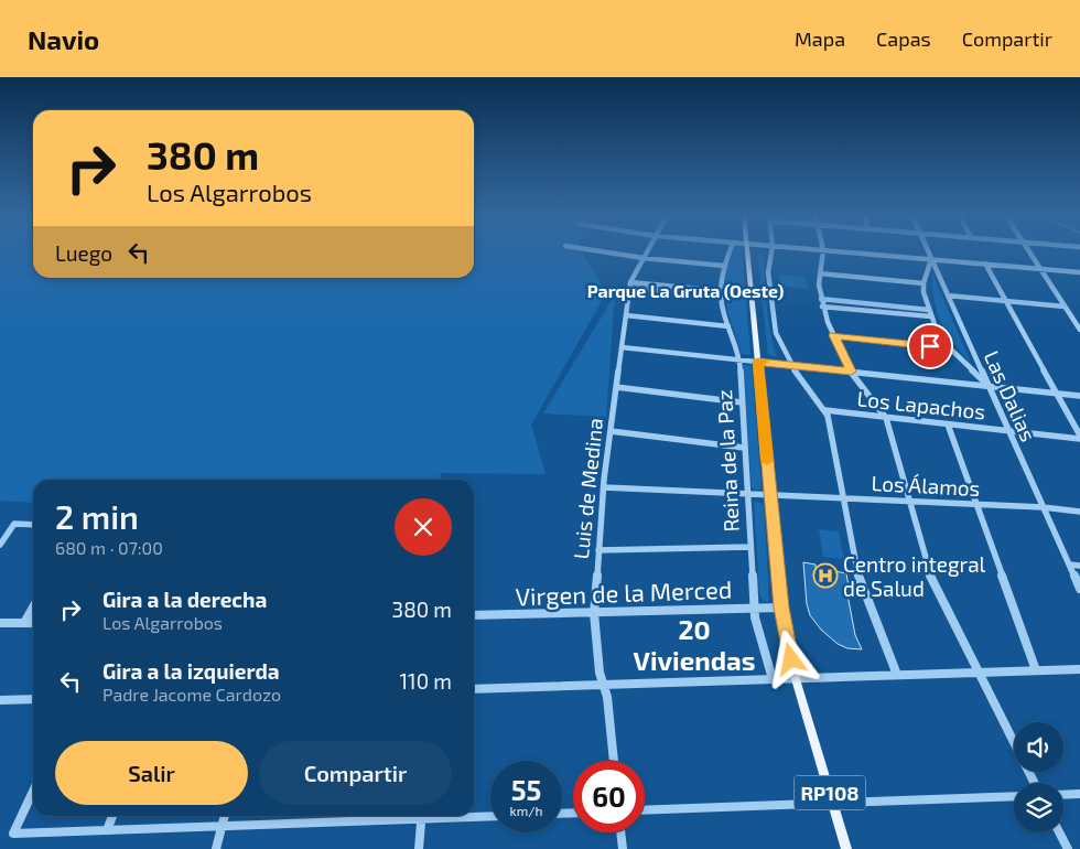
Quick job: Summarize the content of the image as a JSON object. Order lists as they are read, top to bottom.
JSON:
{
  "streets": {
    "main road": ["RP108"],
    "street": [
      "Las Dalias",
      "Los Lapachos",
      "Reina de la Paz",
      "Los Álamos",
      "Luis de Medina",
      "Virgen de la Merced"
    ]
  },
  "crossings": [
    ["Las Dalias", "Los Lapachos"],
    ["Las Dalias", "Los Álamos"],
    ["Reina de la Paz", "Los Álamos"],
    ["Reina de la Paz", "Virgen de la Merced"],
    ["Los Álamos", "Luis de Medina"],
    ["Los Álamos", "RP108"],
    ["Luis de Medina", "Virgen de la Merced"],
    ["Virgen de la Merced", "RP108"]
  ],
  "districts": ["Parque La Gruta (Oeste)", "20 Viviendas"],
  "places": {
    "hospital": ["Centro integral de Salud"]
  },
  "page": {
    "header": "Navio",
    "nav": ["Mapa", "Capas", "Compartir"],
    "turn": ["380 m", "Los Algarrobos"],
    "then": "Luego",
    "heading": ["2 min", "680 m · 07:00"],
    "list": [
      {
        "name": "Gira a la derecha",
        "note": "Los Algarrobos",
        "value": "380 m"
      },
      {
        "name": "Gira a la izquierda",
        "note": "Padre Jacome Cardozo",
        "value": "110 m"
      }
    ],
    "buttons": ["Salir", "Compartir"],
    "speed": "55 km/h",
    "limit": "60"
  }
}
